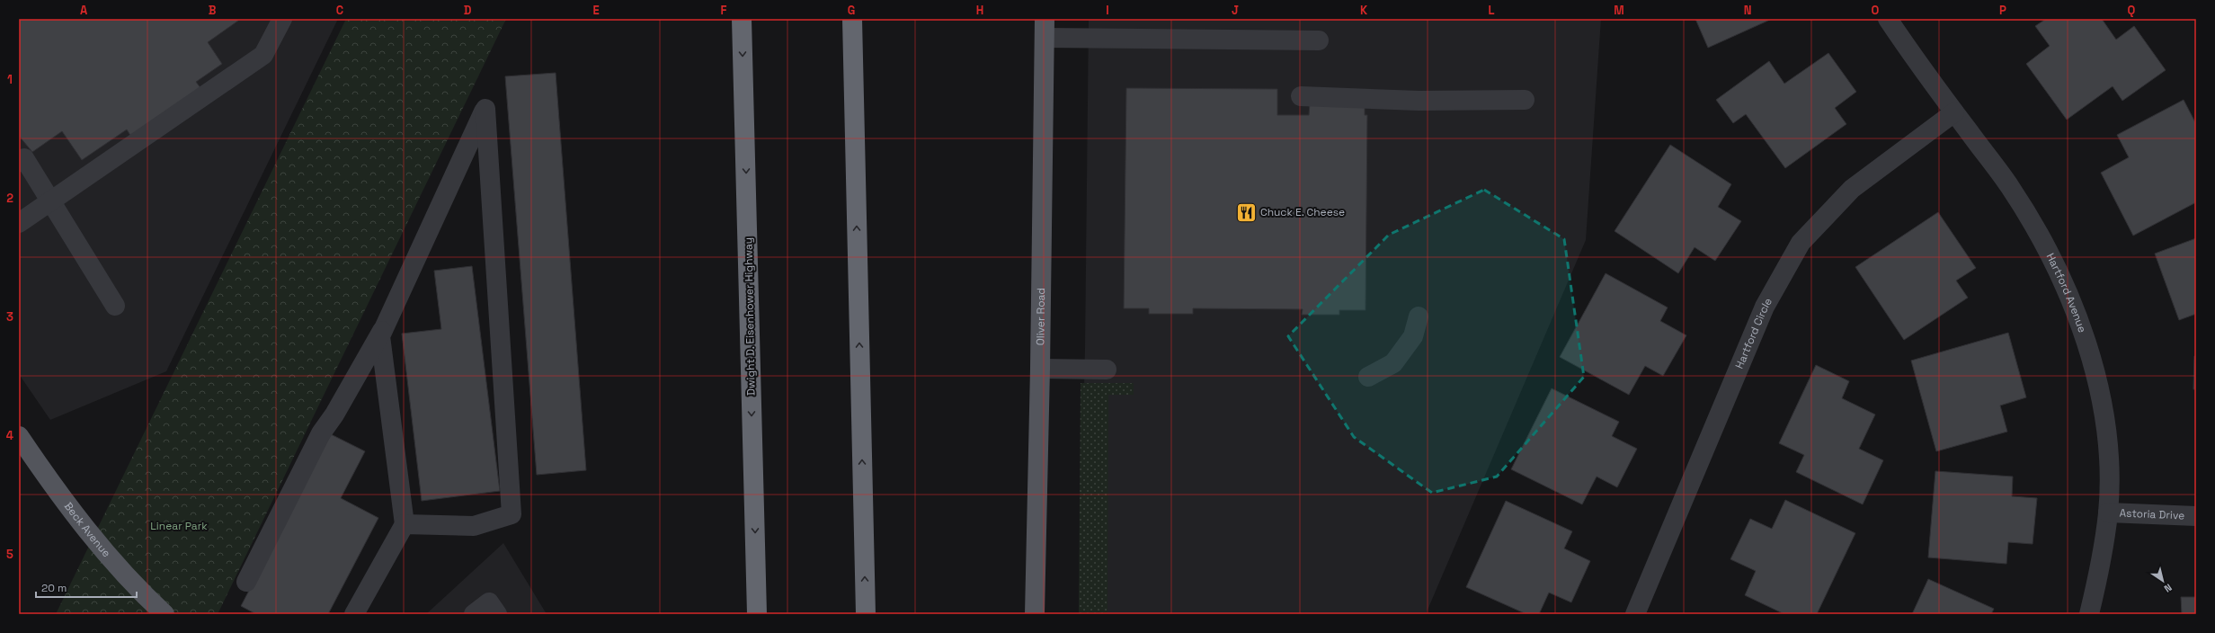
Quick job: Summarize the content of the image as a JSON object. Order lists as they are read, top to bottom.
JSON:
{
  "streets": {
    "highway": ["Dwight D. Eisenhower Highway"],
    "main road": ["Oliver Road", "Beck Avenue"],
    "street": ["Hartford Avenue", "Hartford Circle", "Astoria Drive"]
  },
  "crossings": [
    ["Hartford Avenue", "Hartford Circle"],
    ["Hartford Avenue", "Astoria Drive"]
  ],
  "parks": ["Linear Park"],
  "places": {
    "restaurant": ["Chuck E. Cheese"]
  },
  "scale_bar": "20 m",
  "north": "bottom right",
  "grid": {
    "columns": [
      "A",
      "B",
      "C",
      "D",
      "E",
      "F",
      "G",
      "H",
      "I",
      "J",
      "K",
      "L",
      "M",
      "N",
      "O",
      "P",
      "Q"
    ],
    "rows": [
      "1",
      "2",
      "3",
      "4",
      "5"
    ]
  }
}
